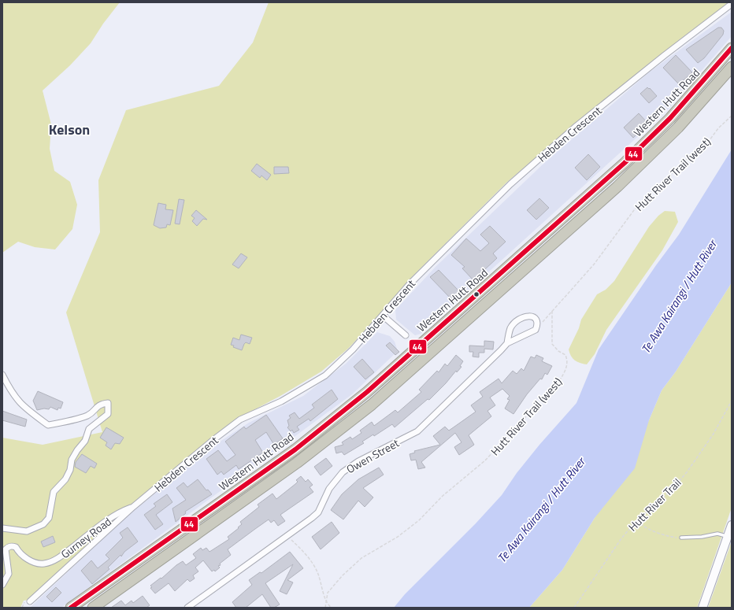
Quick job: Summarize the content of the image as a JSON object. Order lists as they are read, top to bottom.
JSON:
{
  "streets": {
    "highway": ["Western Hutt Road"],
    "street": ["Hebden Crescent", "Owen Street", "Gurney Road"],
    "path": ["Hutt River Trail (west)", "Hutt River Trail"]
  },
  "crossings": [
    ["Hebden Crescent", "Gurney Road"]
  ],
  "districts": ["Kelson"],
  "water": ["Te Awa Kairangi / Hutt River"],
  "lines": ["transit line 44"]
}
